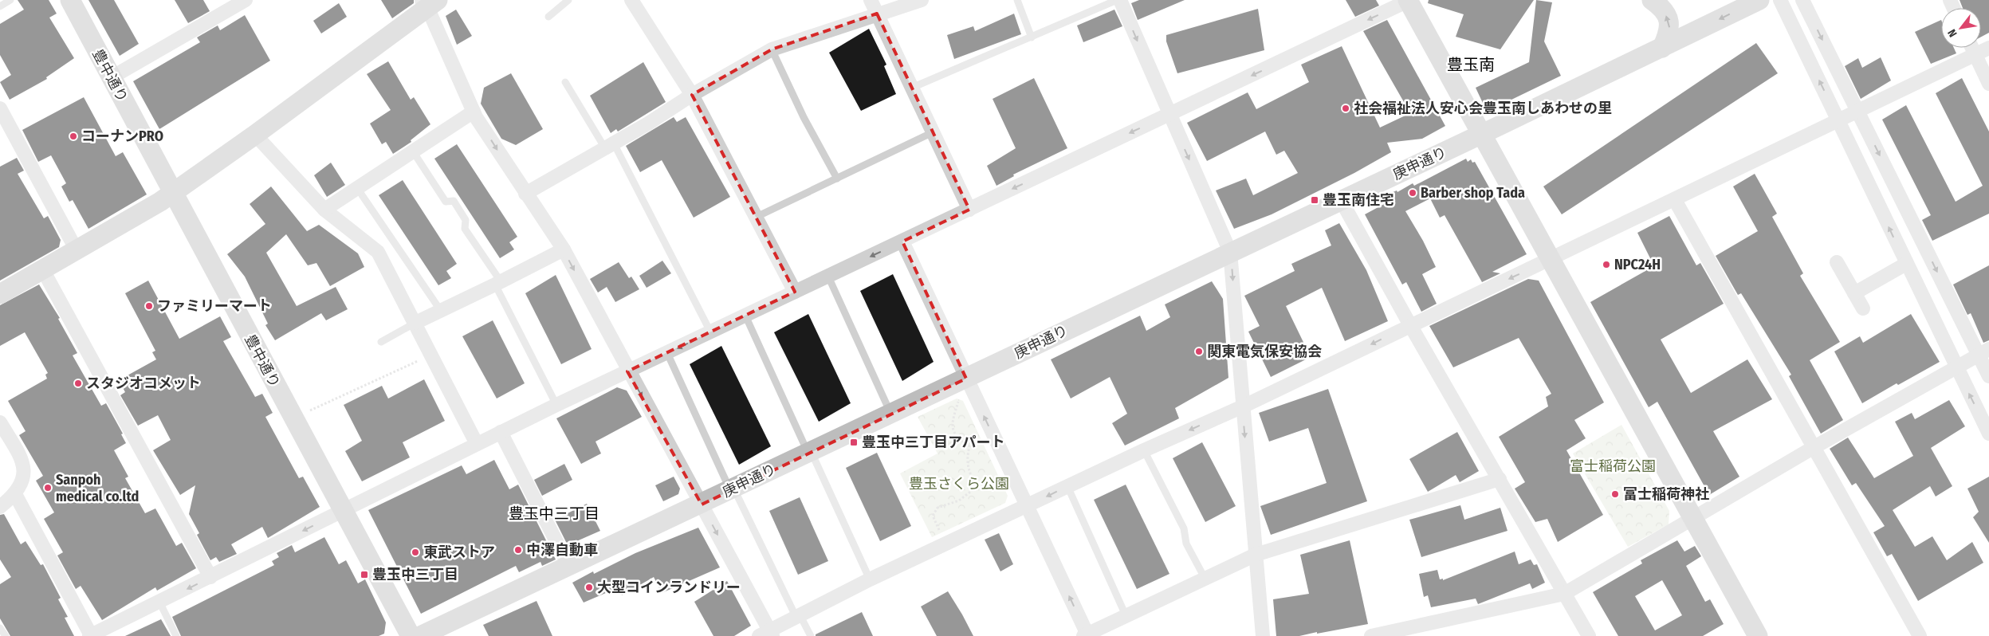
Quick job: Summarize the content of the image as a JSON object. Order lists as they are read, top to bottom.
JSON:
{
  "streets": {
    "street": ["豊中通り", "庚申通り"]
  },
  "districts": ["豊玉南", "豊玉中三丁目"],
  "parks": ["富士稲荷公園", "豊玉さくら公園"],
  "places": {
    "other": [
      "社会福祉法人安心会豊玉南しあわせの里",
      "コーナンPRO",
      "Barber shop Tada",
      "NPC24H",
      "ファミリーマート",
      "関東電気保安協会",
      "スタジオコメット",
      "Sanpoh medical co.ltd",
      "富士稲荷神社",
      "中澤自動車",
      "東武ストア",
      "大型コインランドリー"
    ],
    "transit": ["豊玉南住宅", "豊玉中三丁目アパート", "豊玉中三丁目"]
  },
  "north": "bottom left"
}
